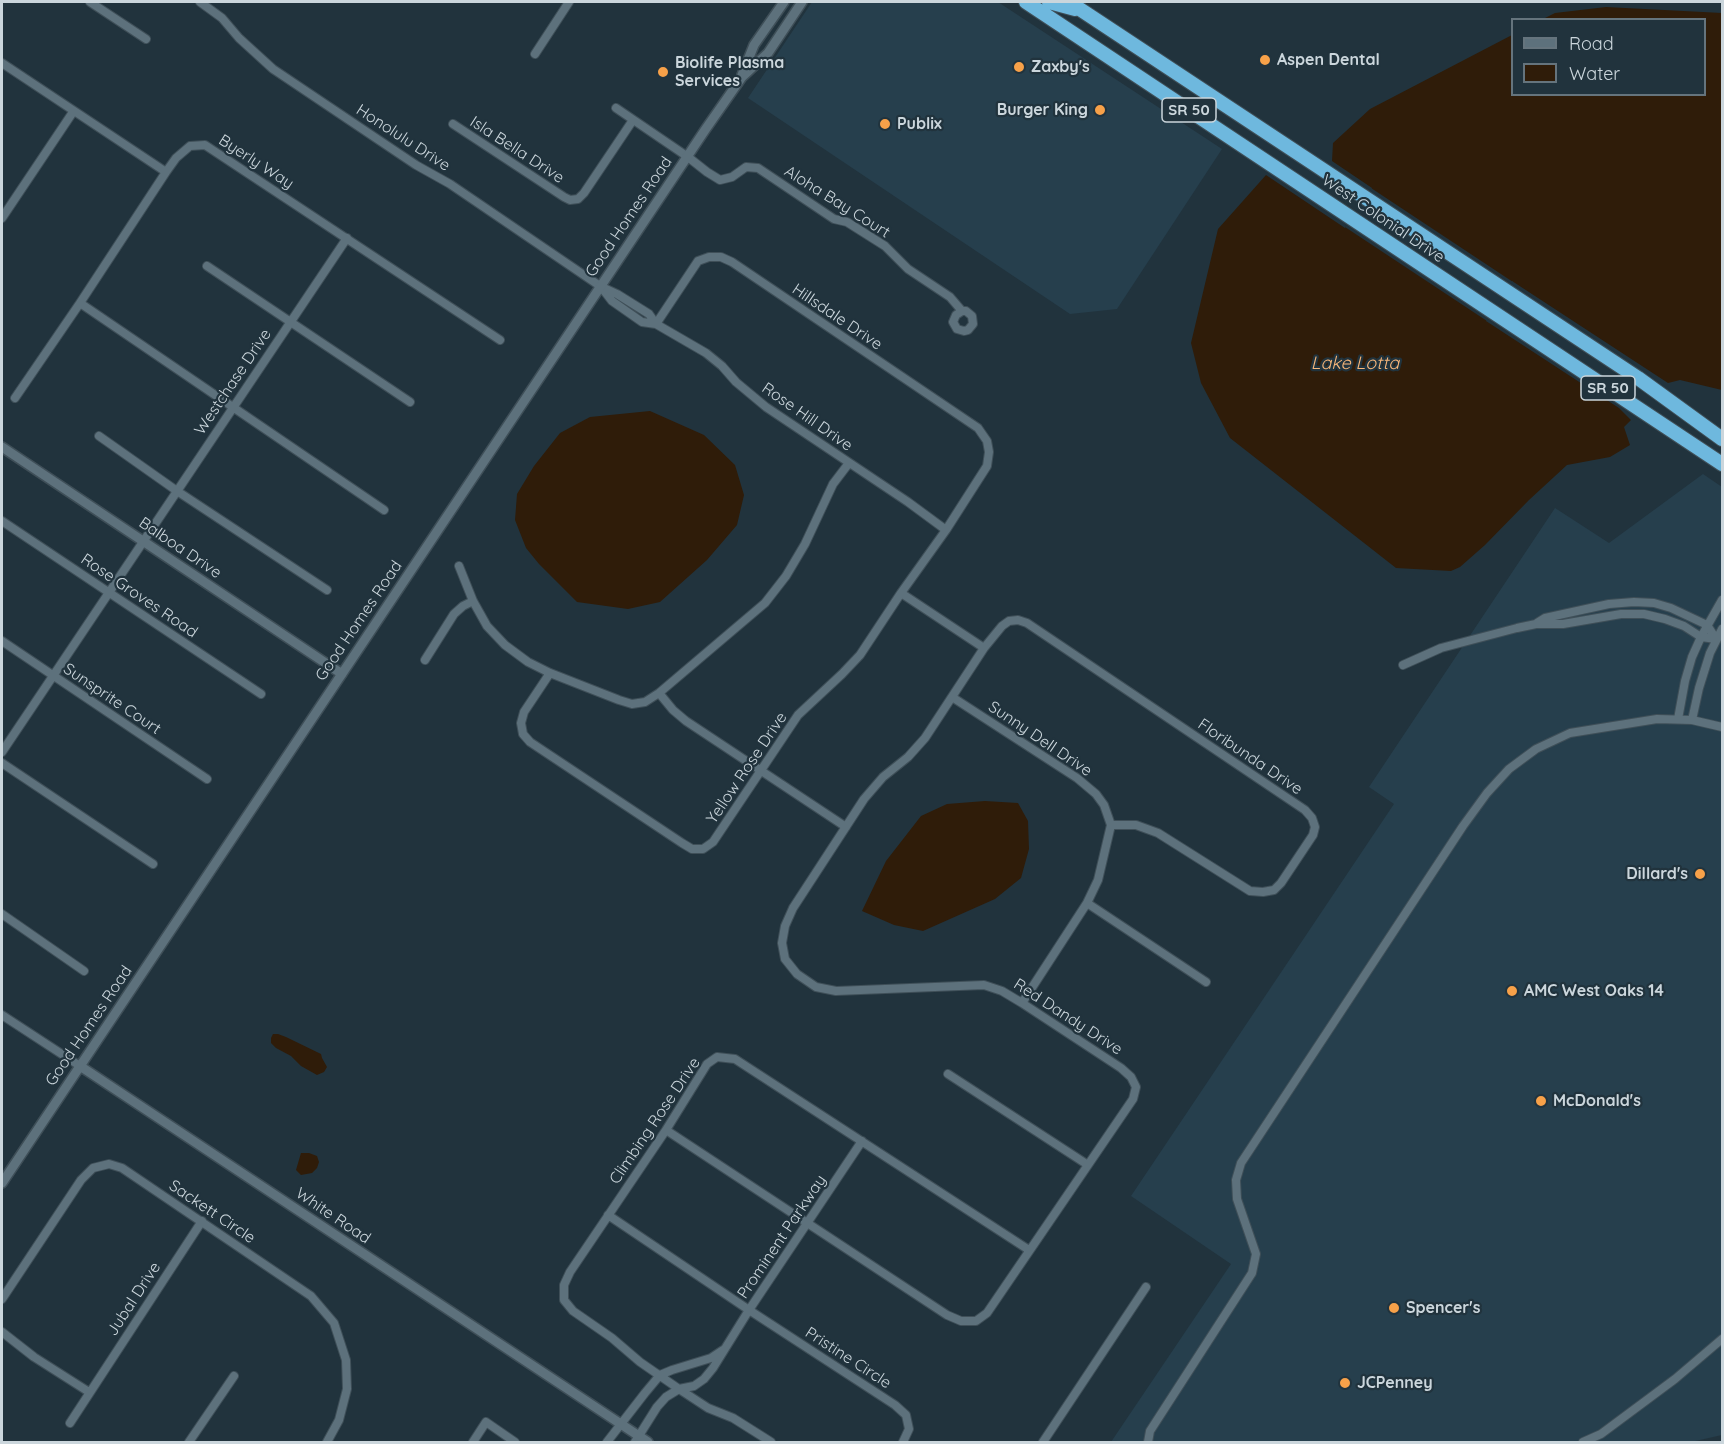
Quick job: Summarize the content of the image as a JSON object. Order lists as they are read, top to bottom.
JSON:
{
  "streets": {
    "highway": ["SR 50", "West Colonial Drive"],
    "street": [
      "Honolulu Drive",
      "Isla Bella Drive",
      "Byerly Way",
      "Aloha Bay Court",
      "Good Homes Road",
      "Hillsdale Drive",
      "Westchase Drive",
      "Rose Hill Drive",
      "Balboa Drive",
      "Rose Groves Road",
      "Sunsprite Court",
      "Sunny Dell Drive",
      "Floribunda Drive",
      "Yellow Rose Drive",
      "Red Dandy Drive",
      "Climbing Rose Drive",
      "Sackett Circle",
      "White Road",
      "Prominent Parkway",
      "Jubal Drive",
      "Pristine Circle"
    ]
  },
  "crossings": [
    ["Honolulu Drive", "Good Homes Road"],
    ["Honolulu Drive", "Rose Hill Drive"],
    ["Byerly Way", "Westchase Drive"],
    ["Aloha Bay Court", "Good Homes Road"],
    ["Good Homes Road", "Rose Hill Drive"],
    ["Good Homes Road", "Balboa Drive"],
    ["Good Homes Road", "White Road"],
    ["Hillsdale Drive", "Rose Hill Drive"],
    ["Hillsdale Drive", "Yellow Rose Drive"],
    ["Westchase Drive", "Balboa Drive"],
    ["Westchase Drive", "Rose Groves Road"],
    ["Westchase Drive", "Sunsprite Court"],
    ["Rose Hill Drive", "Yellow Rose Drive"],
    ["Sunny Dell Drive", "Floribunda Drive"],
    ["Sunny Dell Drive", "Red Dandy Drive"],
    ["Floribunda Drive", "Red Dandy Drive"],
    ["Red Dandy Drive", "Climbing Rose Drive"],
    ["Red Dandy Drive", "Prominent Parkway"],
    ["Climbing Rose Drive", "Prominent Parkway"],
    ["Sackett Circle", "Jubal Drive"],
    ["White Road", "Prominent Parkway"],
    ["Prominent Parkway", "Pristine Circle"]
  ],
  "water": ["Lake Lotta"],
  "places": [
    "Aspen Dental",
    "Zaxby's",
    "Biolife Plasma Services",
    "Burger King",
    "Publix",
    "Dillard's",
    "AMC West Oaks 14",
    "McDonald's",
    "Spencer's",
    "JCPenney"
  ],
  "legend": ["Road", "Water"]
}
